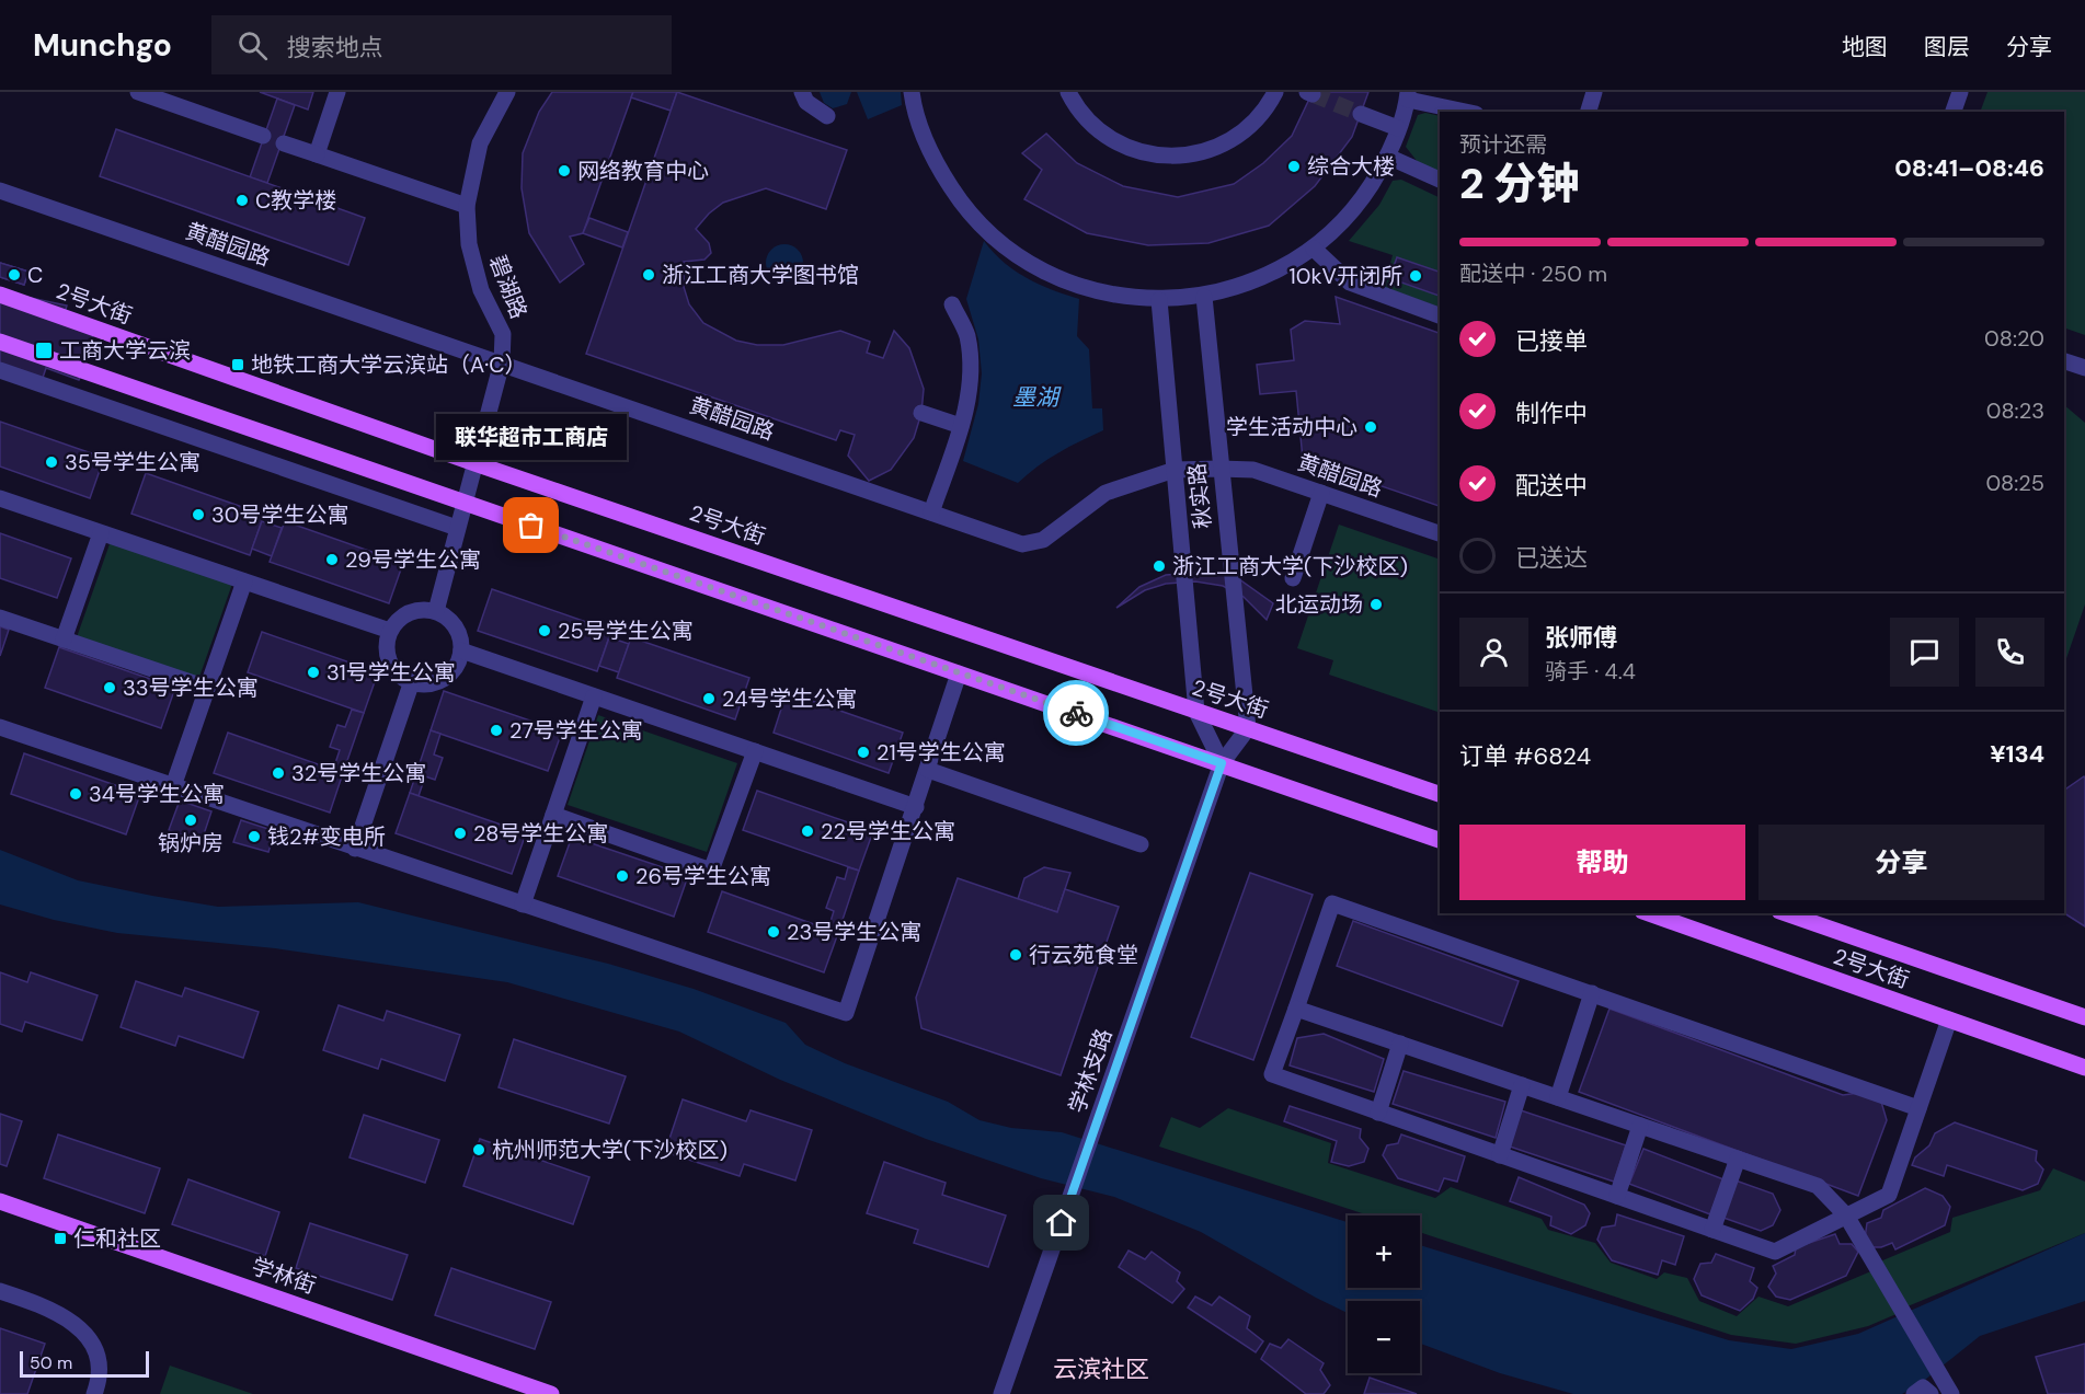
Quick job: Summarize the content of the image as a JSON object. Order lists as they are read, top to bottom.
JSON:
{
  "streets": {
    "main road": ["2号大街", "学林街"],
    "street": [
      "黄醋园路",
      "碧湖路",
      "秋实路",
      "学林支路"
    ]
  },
  "crossings": [
    ["黄醋园路", "碧湖路"],
    ["黄醋园路", "秋实路"],
    ["碧湖路", "2号大街"],
    ["2号大街", "秋实路"],
    ["秋实路", "学林支路"]
  ],
  "districts": ["云滨社区"],
  "water": ["墨湖"],
  "places": {
    "other": [
      "综合大楼",
      "网络教育中心",
      "C教学楼",
      "C",
      "浙江工商大学图书馆",
      "10kV开闭所",
      "学生活动中心",
      "35号学生公寓",
      "30号学生公寓",
      "联华超市工商店",
      "29号学生公寓",
      "浙江工商大学(下沙校区)",
      "北运动场",
      "25号学生公寓",
      "31号学生公寓",
      "33号学生公寓",
      "24号学生公寓",
      "27号学生公寓",
      "21号学生公寓",
      "32号学生公寓",
      "34号学生公寓",
      "锅炉房",
      "22号学生公寓",
      "28号学生公寓",
      "钱2#变电所",
      "26号学生公寓",
      "23号学生公寓",
      "行云苑食堂",
      "杭州师范大学(下沙校区)"
    ],
    "transit": ["工商大学云滨", "地铁工商大学云滨站（A·C）", "仁和社区"]
  },
  "scale_bar": "50 m",
  "page": {
    "header": "Munchgo",
    "search": "搜索地点",
    "nav": ["地图", "图层", "分享"],
    "heading": ["2 分钟", "预计还需", "08:41–08:46"],
    "panel": [
      "张师傅",
      "骑手 · 4.4",
      "订单 #6824",
      "¥134"
    ],
    "bar": "配送中 · 250 m",
    "list": [
      ["已接单", "08:20"],
      ["制作中", "08:23"],
      ["配送中", "08:25"],
      "已送达"
    ],
    "bubble": "联华超市工商店",
    "buttons": ["帮助", "分享"],
    "map_buttons": ["+", "−"],
    "scale": "50 m"
  }
}
